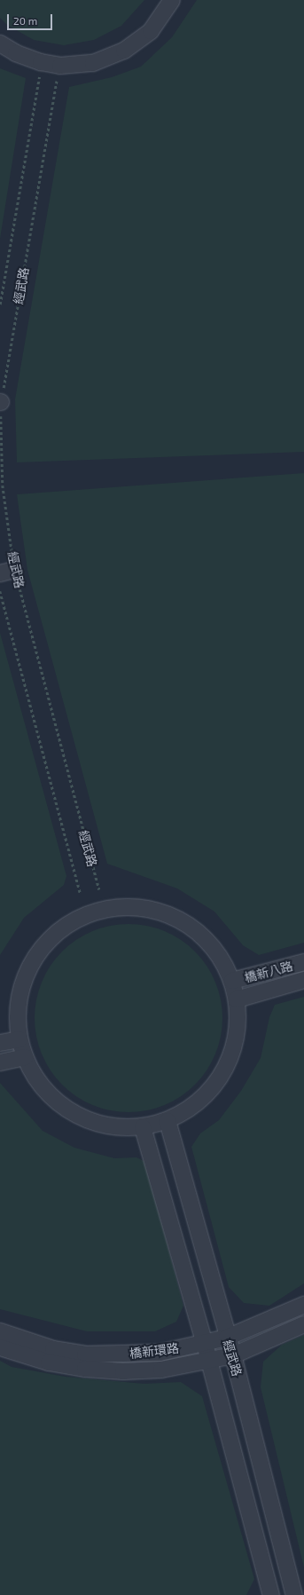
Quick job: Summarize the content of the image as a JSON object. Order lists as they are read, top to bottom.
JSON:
{
  "streets": {
    "street": ["經武路", "橋新八路", "橋新環路"]
  },
  "crossings": [
    ["經武路", "橋新環路"]
  ],
  "scale_bar": "20 m"
}
